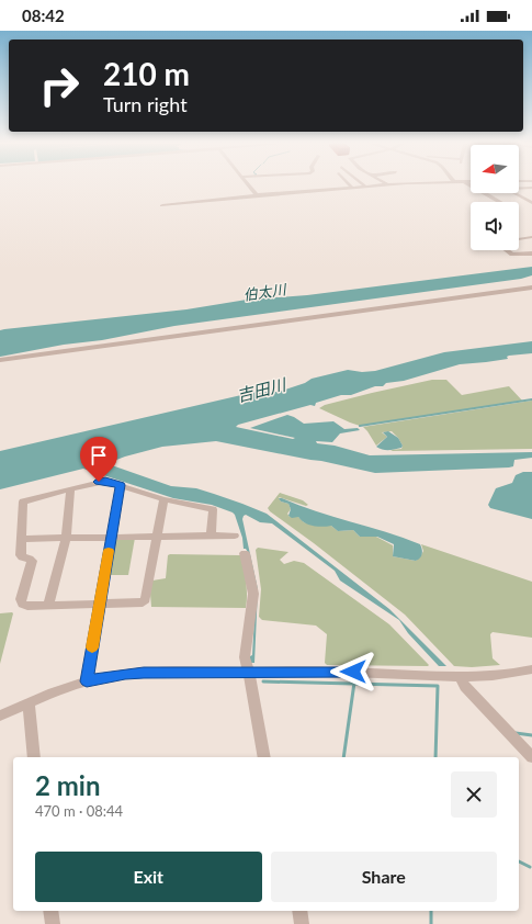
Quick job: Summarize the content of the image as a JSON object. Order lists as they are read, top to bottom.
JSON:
{
  "water": ["伯太川", "吉田川"],
  "north": "left",
  "page": {
    "status": "08:42",
    "turn": ["210 m", "Turn right"],
    "heading": ["2 min", "470 m · 08:44"],
    "buttons": ["Exit", "Share"]
  }
}
